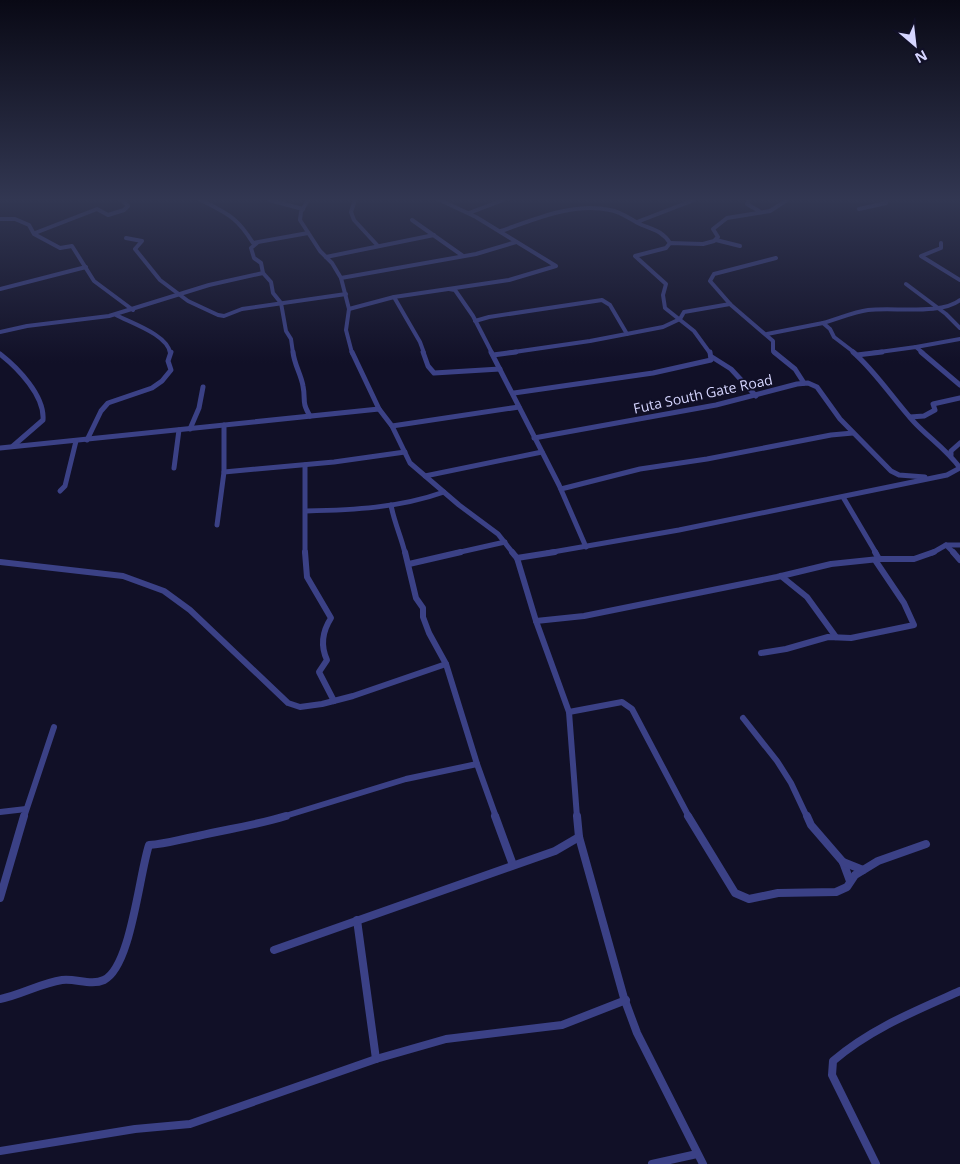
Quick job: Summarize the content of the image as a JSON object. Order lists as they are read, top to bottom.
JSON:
{
  "streets": {
    "street": ["Futa South Gate Road"]
  },
  "north": "bottom right"
}
